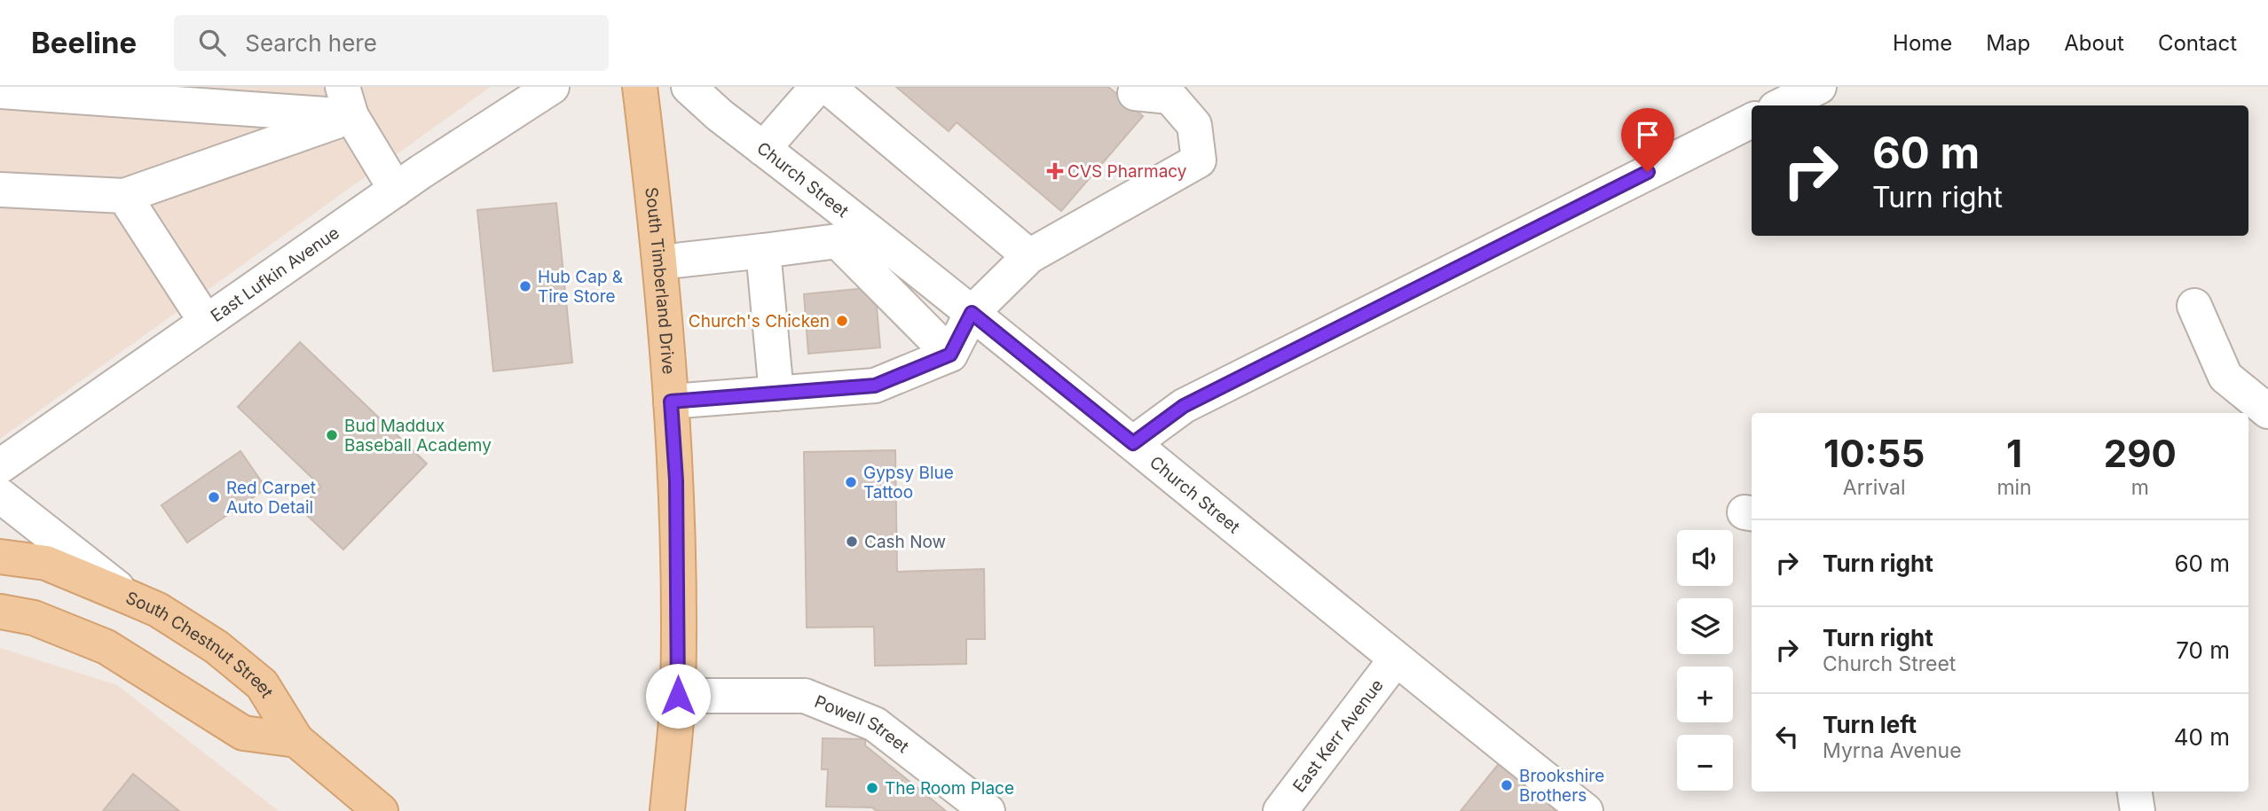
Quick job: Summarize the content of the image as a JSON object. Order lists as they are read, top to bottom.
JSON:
{
  "streets": {
    "main road": ["South Timberland Drive", "South Chestnut Street"],
    "street": [
      "Church Street",
      "East Lufkin Avenue",
      "Powell Street",
      "East Kerr Avenue"
    ]
  },
  "crossings": [
    ["Church Street", "East Kerr Avenue"],
    ["South Timberland Drive", "Powell Street"]
  ],
  "places": {
    "health": ["CVS Pharmacy"],
    "other": [
      "Hub Cap & Tire Store",
      "Church's Chicken",
      "Bud Maddux Baseball Academy",
      "Gypsy Blue Tattoo",
      "Red Carpet Auto Detail",
      "Cash Now",
      "Brookshire Brothers",
      "The Room Place"
    ]
  },
  "page": {
    "header": "Beeline",
    "search": "Search here",
    "nav": [
      "Home",
      "Map",
      "About",
      "Contact"
    ],
    "turn": ["60 m", "Turn right"],
    "eta": [
      "10:55",
      "Arrival",
      "1",
      "min",
      "290",
      "m"
    ],
    "list": [
      {
        "name": "Turn right",
        "value": "60 m"
      },
      {
        "name": "Turn right",
        "note": "Church Street",
        "value": "70 m"
      },
      {
        "name": "Turn left",
        "note": "Myrna Avenue",
        "value": "40 m"
      }
    ],
    "map_buttons": ["+", "−"]
  }
}
